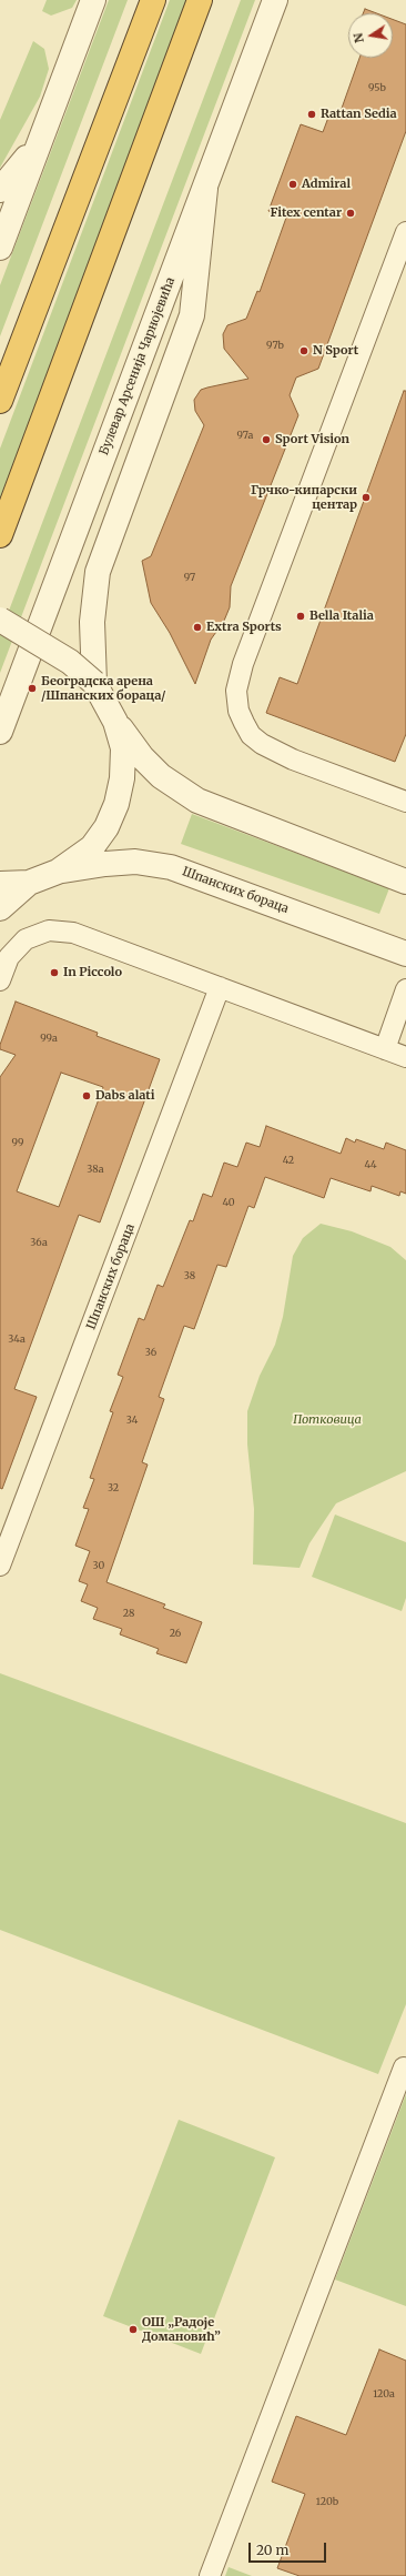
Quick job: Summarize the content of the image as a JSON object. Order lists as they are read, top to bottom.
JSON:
{
  "streets": {
    "street": ["Булевар Арсенија Чарнојевића", "Шпанских бораца"]
  },
  "parks": ["Потковица"],
  "places": [
    "Rattan Sedia",
    "Admiral",
    "Fitex centar",
    "N Sport",
    "Sport Vision",
    "Грчко-кипарски центар",
    "Bella Italia",
    "Extra Sports",
    "Београдска арена /Шпанских бораца/",
    "In Piccolo",
    "Dabs alati",
    "ОШ „Радоје Домановић”"
  ],
  "house_numbers": [
    "95b",
    "97b",
    "97a",
    "97",
    "99a",
    "99",
    "42",
    "44",
    "38a",
    "40",
    "36a",
    "38",
    "34a",
    "36",
    "34",
    "32",
    "30",
    "28",
    "26",
    "120a",
    "120b"
  ],
  "scale_bar": "20 m",
  "north": "left"
}
